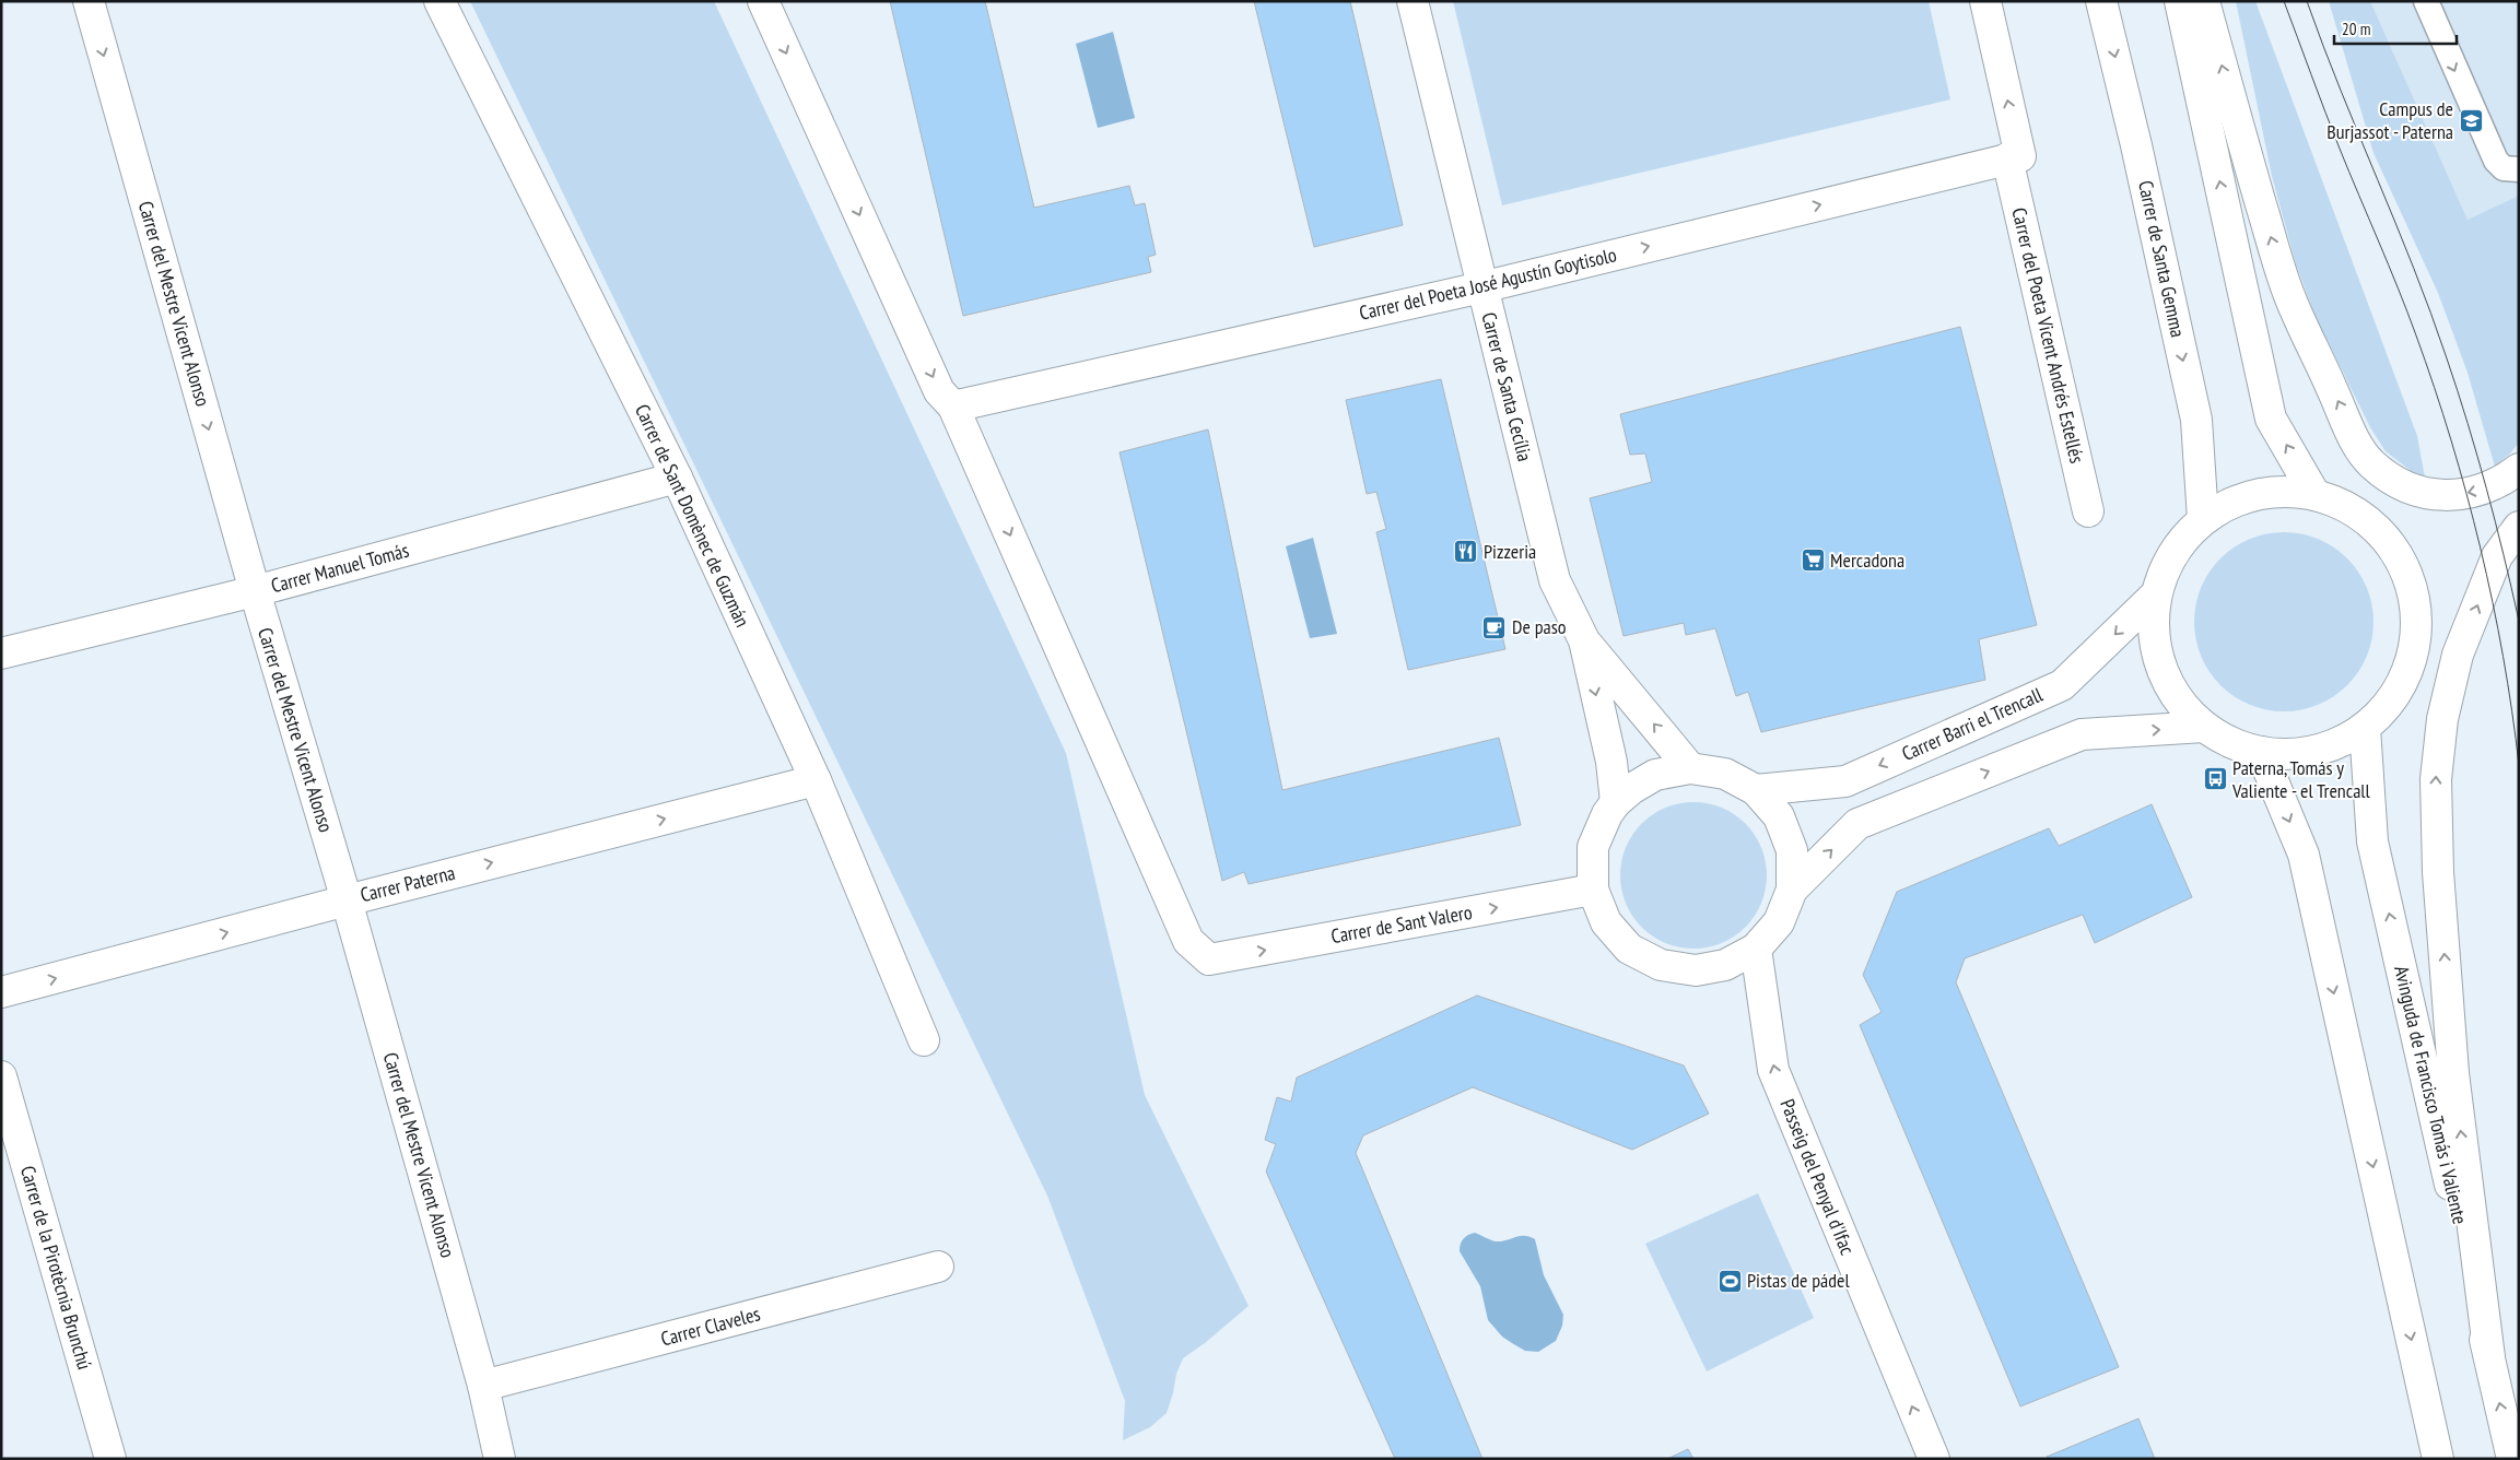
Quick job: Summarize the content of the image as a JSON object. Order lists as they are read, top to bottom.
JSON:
{
  "streets": {
    "street": [
      "Carrer de Santa Gemma",
      "Carrer del Poeta José Agustín Goytisolo",
      "Carrer del Mestre Vicent Alonso",
      "Carrer del Poeta Vicent Andrés Estellés",
      "Carrer de Santa Cecília",
      "Carrer de Sant Domènec de Guzmán",
      "Carrer Manuel Tomás",
      "Carrer Barri el Trencall",
      "Carrer Paterna",
      "Carrer de Sant Valero",
      "Avinguda de Francisco Tomás i Valiente",
      "Passeig del Penyal d'Ifac",
      "Carrer de la Pirotècnia Brunchú",
      "Carrer Claveles"
    ]
  },
  "crossings": [
    ["Carrer del Poeta José Agustín Goytisolo", "Carrer del Poeta Vicent Andrés Estellés"],
    ["Carrer del Poeta José Agustín Goytisolo", "Carrer de Santa Cecília"],
    ["Carrer del Poeta José Agustín Goytisolo", "Carrer de Sant Valero"],
    ["Carrer del Mestre Vicent Alonso", "Carrer Manuel Tomás"],
    ["Carrer del Mestre Vicent Alonso", "Carrer Paterna"],
    ["Carrer del Mestre Vicent Alonso", "Carrer Claveles"],
    ["Carrer de Sant Domènec de Guzmán", "Carrer Manuel Tomás"],
    ["Carrer de Sant Domènec de Guzmán", "Carrer Paterna"]
  ],
  "one_way": [
    "Carrer del Poeta José Agustín Goytisolo",
    "Carrer del Mestre Vicent Alonso",
    "Carrer Paterna",
    "Carrer de Sant Valero",
    "Passeig del Penyal d'Ifac"
  ],
  "places": {
    "school or university": ["Campus de Burjassot - Paterna"],
    "restaurant": ["Pizzeria"],
    "supermarket": ["Mercadona"],
    "cafe": ["De paso"],
    "bus stop": ["Paterna, Tomás y Valiente - el Trencall"],
    "sports": ["Pistas de pádel"]
  },
  "scale_bar": "20 m"
}
